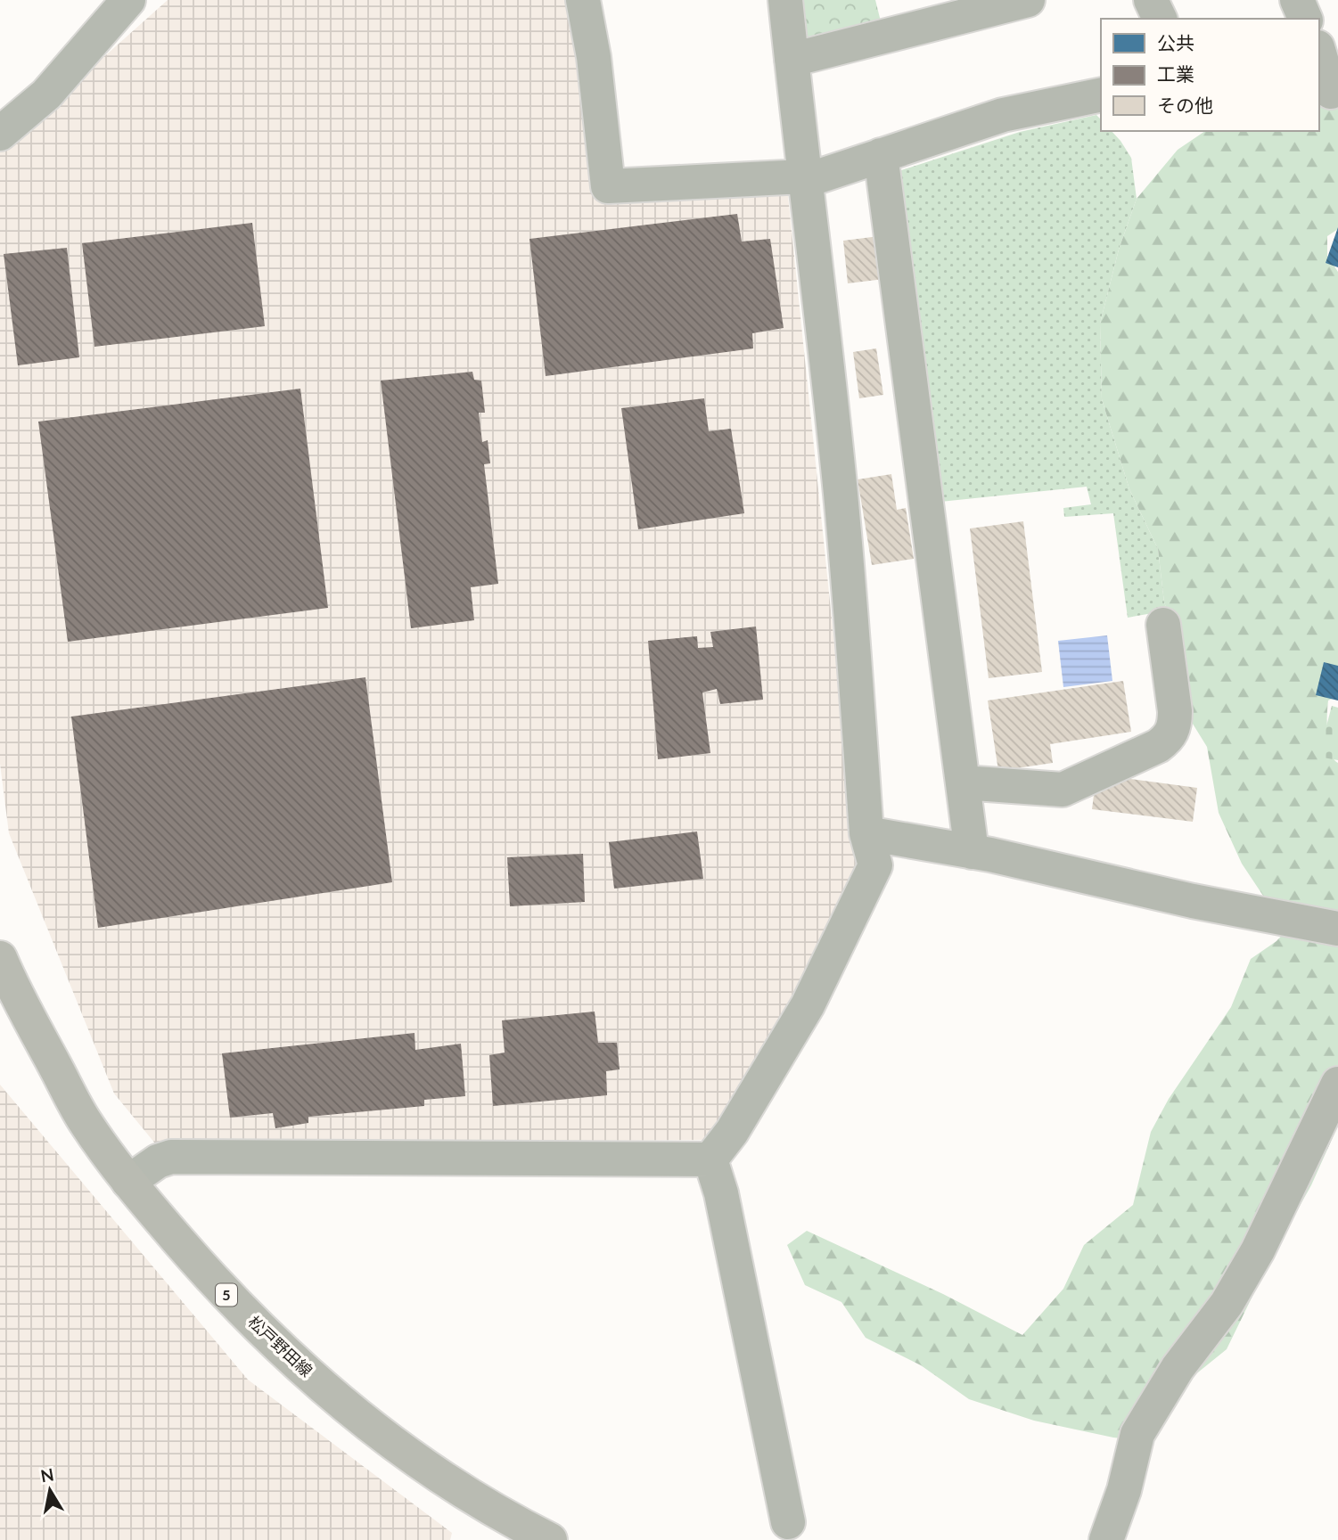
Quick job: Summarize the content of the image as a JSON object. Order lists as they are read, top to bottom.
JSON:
{
  "streets": {
    "main road": ["5", "松戸野田線"]
  },
  "legend": ["公共", "工業", "その他"],
  "north": "top"
}
